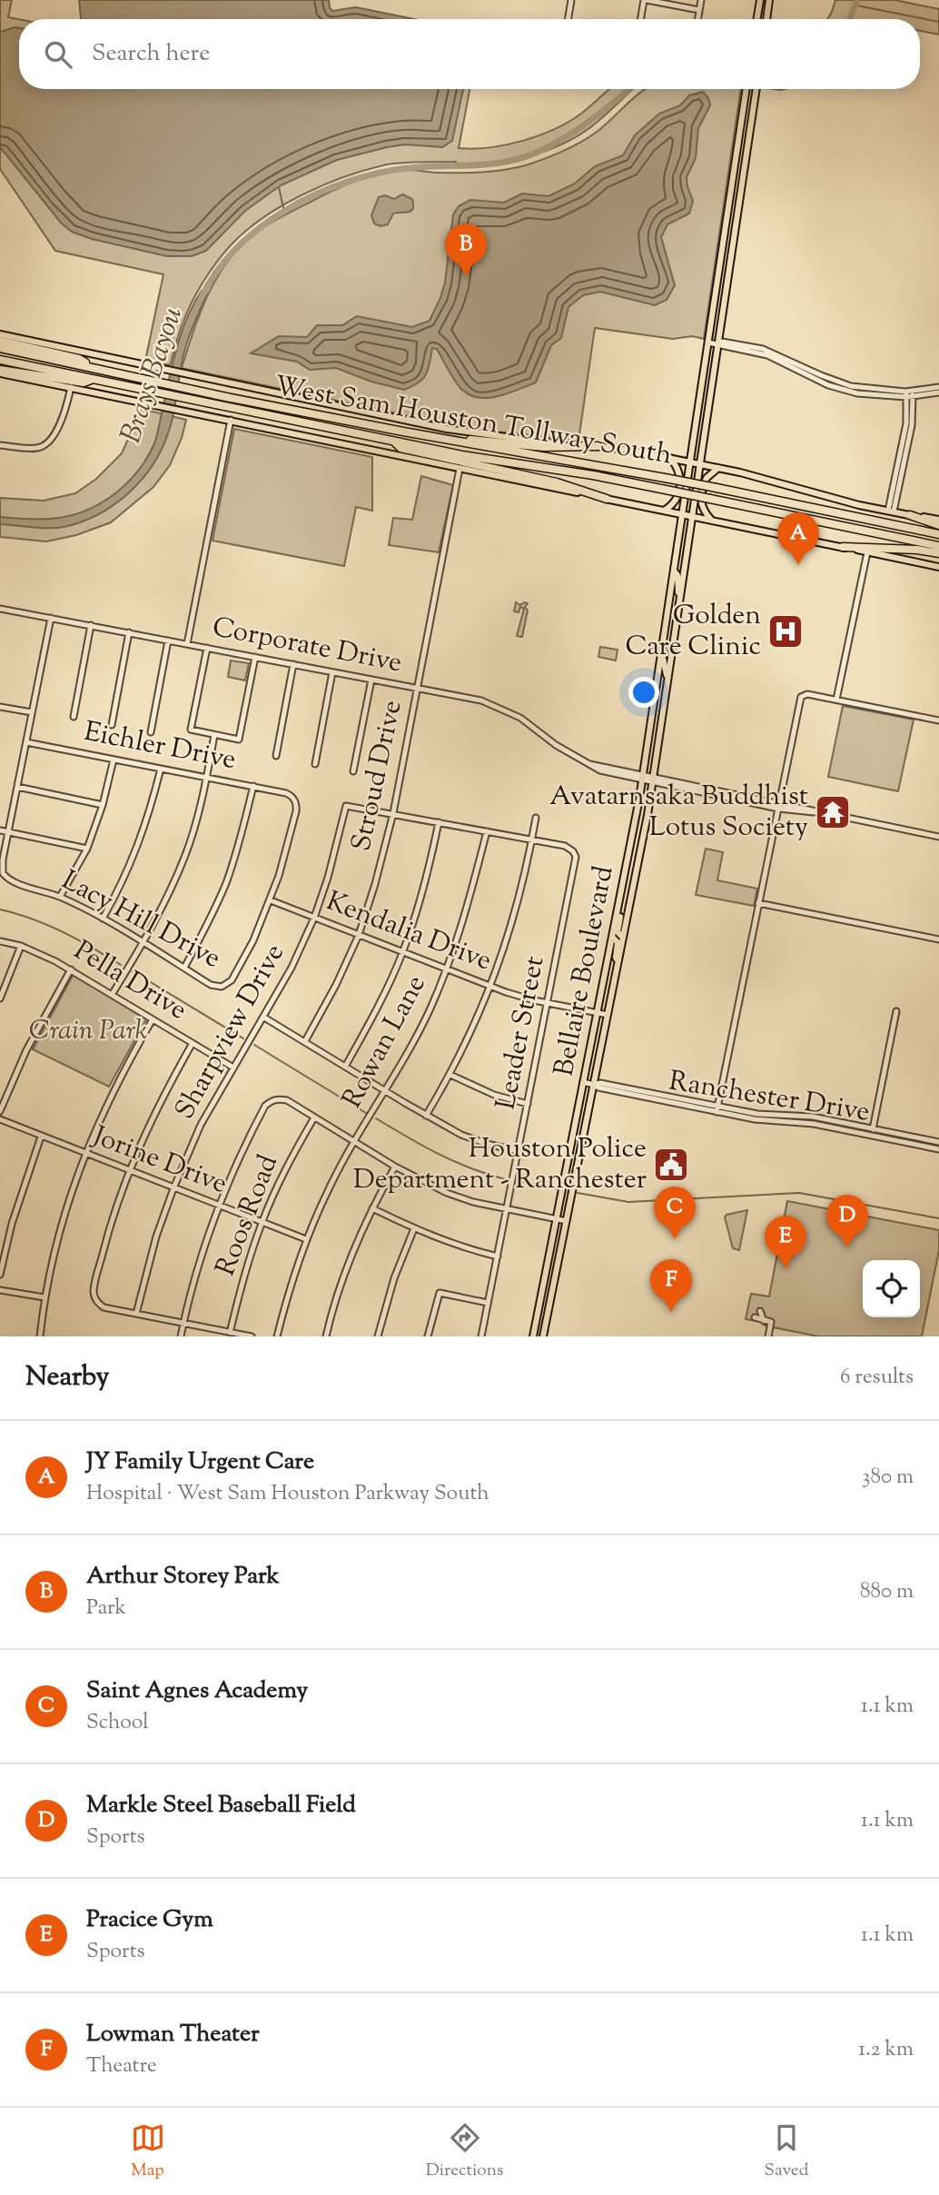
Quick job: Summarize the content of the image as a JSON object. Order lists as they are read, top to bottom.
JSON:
{
  "streets": {
    "highway": ["West Sam Houston Tollway South"],
    "main road": ["Bellaire Boulevard"],
    "street": [
      "Corporate Drive",
      "Eichler Drive",
      "Stroud Drive",
      "Lacy Hill Drive",
      "Kendalia Drive",
      "Pella Drive",
      "Sharpview Drive",
      "Leader Street",
      "Rowan Lane",
      "Ranchester Drive",
      "Jorine Drive",
      "Roos Road"
    ]
  },
  "crossings": [
    ["Corporate Drive", "Stroud Drive"],
    ["Corporate Drive", "Bellaire Boulevard"],
    ["Eichler Drive", "Lacy Hill Drive"],
    ["Eichler Drive", "Kendalia Drive"],
    ["Stroud Drive", "Kendalia Drive"],
    ["Stroud Drive", "Sharpview Drive"],
    ["Lacy Hill Drive", "Kendalia Drive"],
    ["Kendalia Drive", "Bellaire Boulevard"],
    ["Kendalia Drive", "Sharpview Drive"],
    ["Kendalia Drive", "Leader Street"],
    ["Kendalia Drive", "Rowan Lane"],
    ["Bellaire Boulevard", "Ranchester Drive"],
    ["Pella Drive", "Sharpview Drive"],
    ["Sharpview Drive", "Jorine Drive"],
    ["Rowan Lane", "Jorine Drive"],
    ["Jorine Drive", "Roos Road"]
  ],
  "water": ["Brays Bayou"],
  "parks": ["Crain Park"],
  "places": {
    "hospital": ["Golden Care Clinic"],
    "temple": ["Avatarnsaka Buddhist Lotus Society"],
    "public building": ["Houston Police Department - Ranchester"]
  },
  "page": {
    "search": "Search here",
    "pins": [
      "B",
      "A",
      "C",
      "D",
      "E",
      "F"
    ],
    "heading": ["Nearby", "6 results"],
    "list": [
      {
        "mark": "A",
        "name": "JY Family Urgent Care",
        "note": "Hospital · West Sam Houston Parkway South",
        "value": "380 m"
      },
      {
        "mark": "B",
        "name": "Arthur Storey Park",
        "note": "Park",
        "value": "880 m"
      },
      {
        "mark": "C",
        "name": "Saint Agnes Academy",
        "note": "School",
        "value": "1.1 km"
      },
      {
        "mark": "D",
        "name": "Markle Steel Baseball Field",
        "note": "Sports",
        "value": "1.1 km"
      },
      {
        "mark": "E",
        "name": "Pracice Gym",
        "note": "Sports",
        "value": "1.1 km"
      },
      {
        "mark": "F",
        "name": "Lowman Theater",
        "note": "Theatre",
        "value": "1.2 km"
      }
    ],
    "nav": ["Map", "Directions", "Saved"]
  }
}
